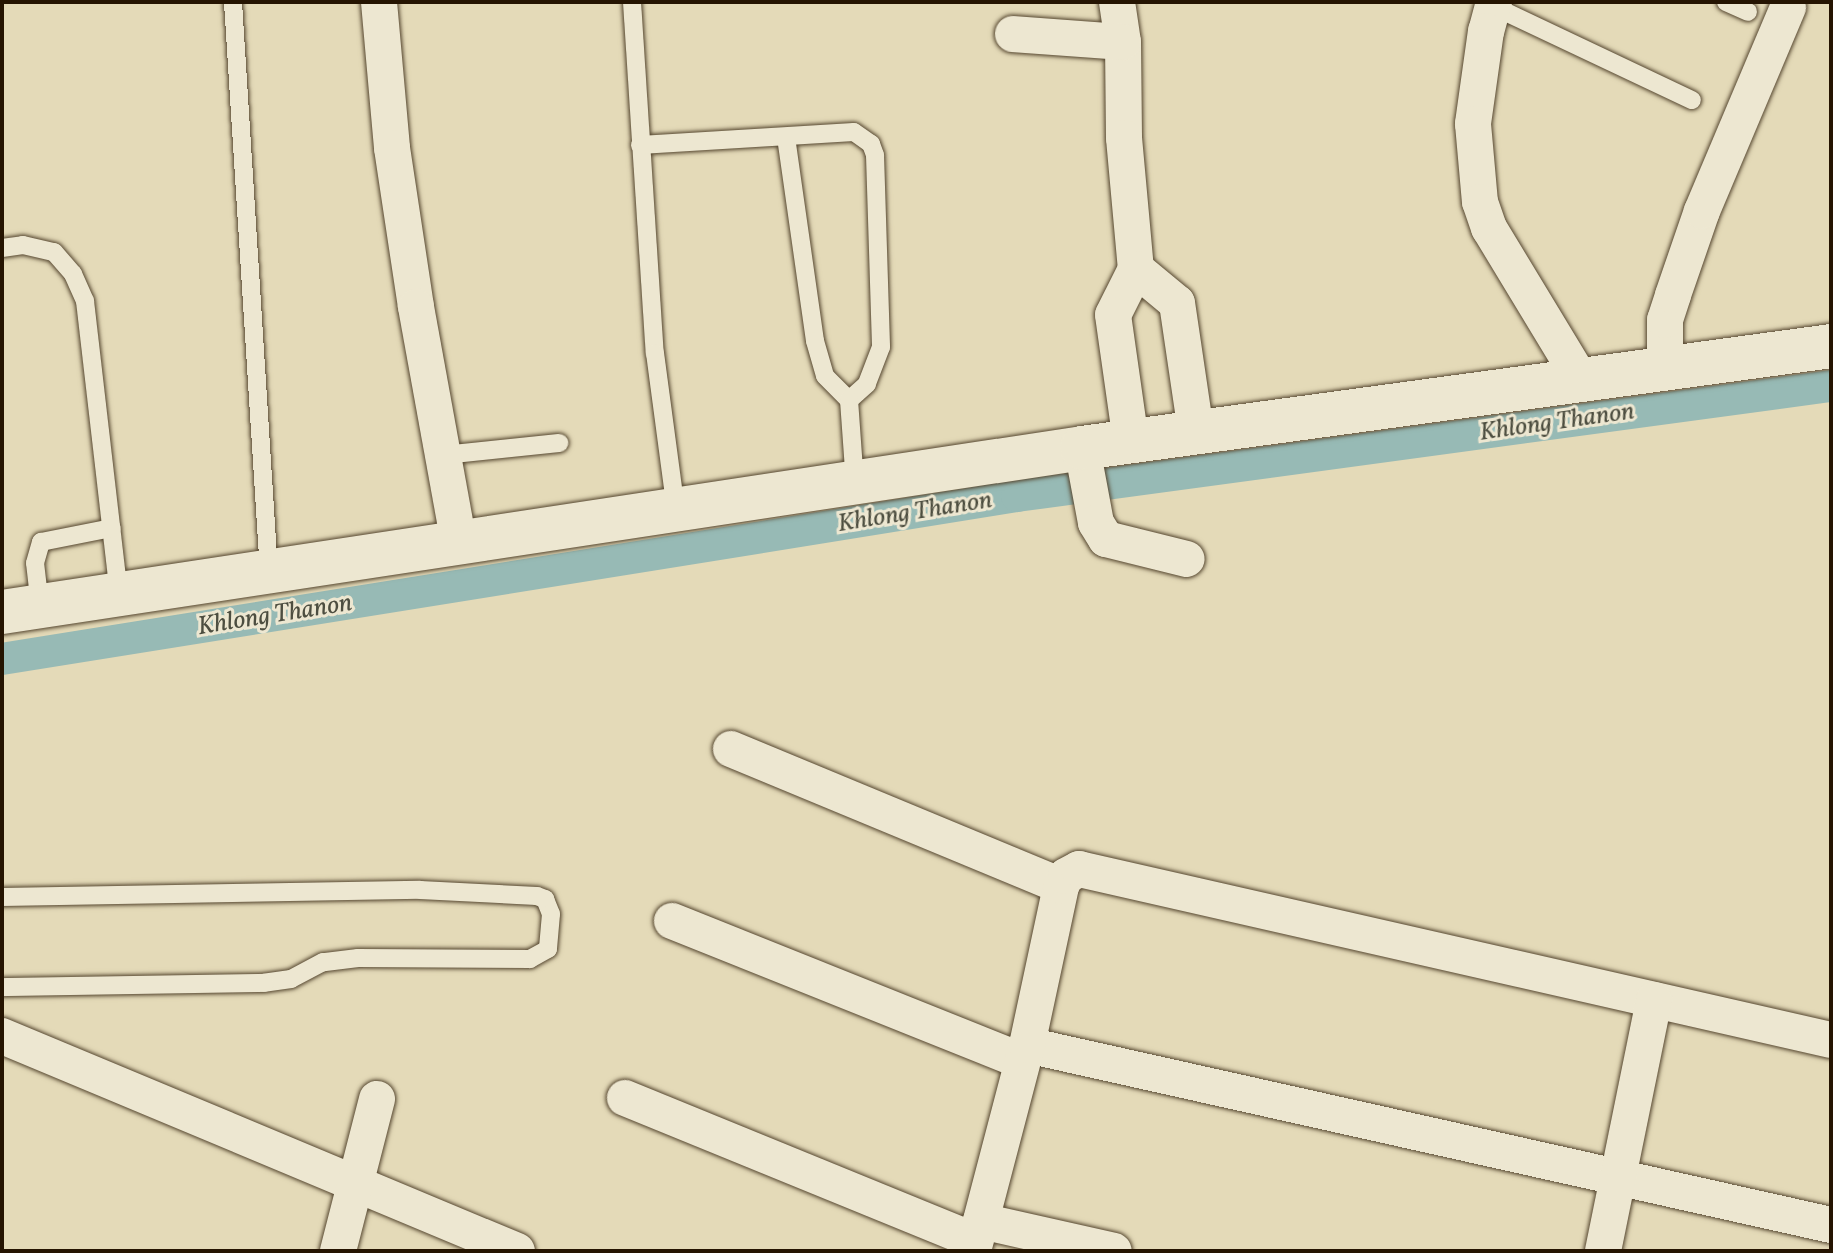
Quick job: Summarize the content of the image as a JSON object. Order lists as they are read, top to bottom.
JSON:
{
  "water": ["Khlong Thanon"]
}
